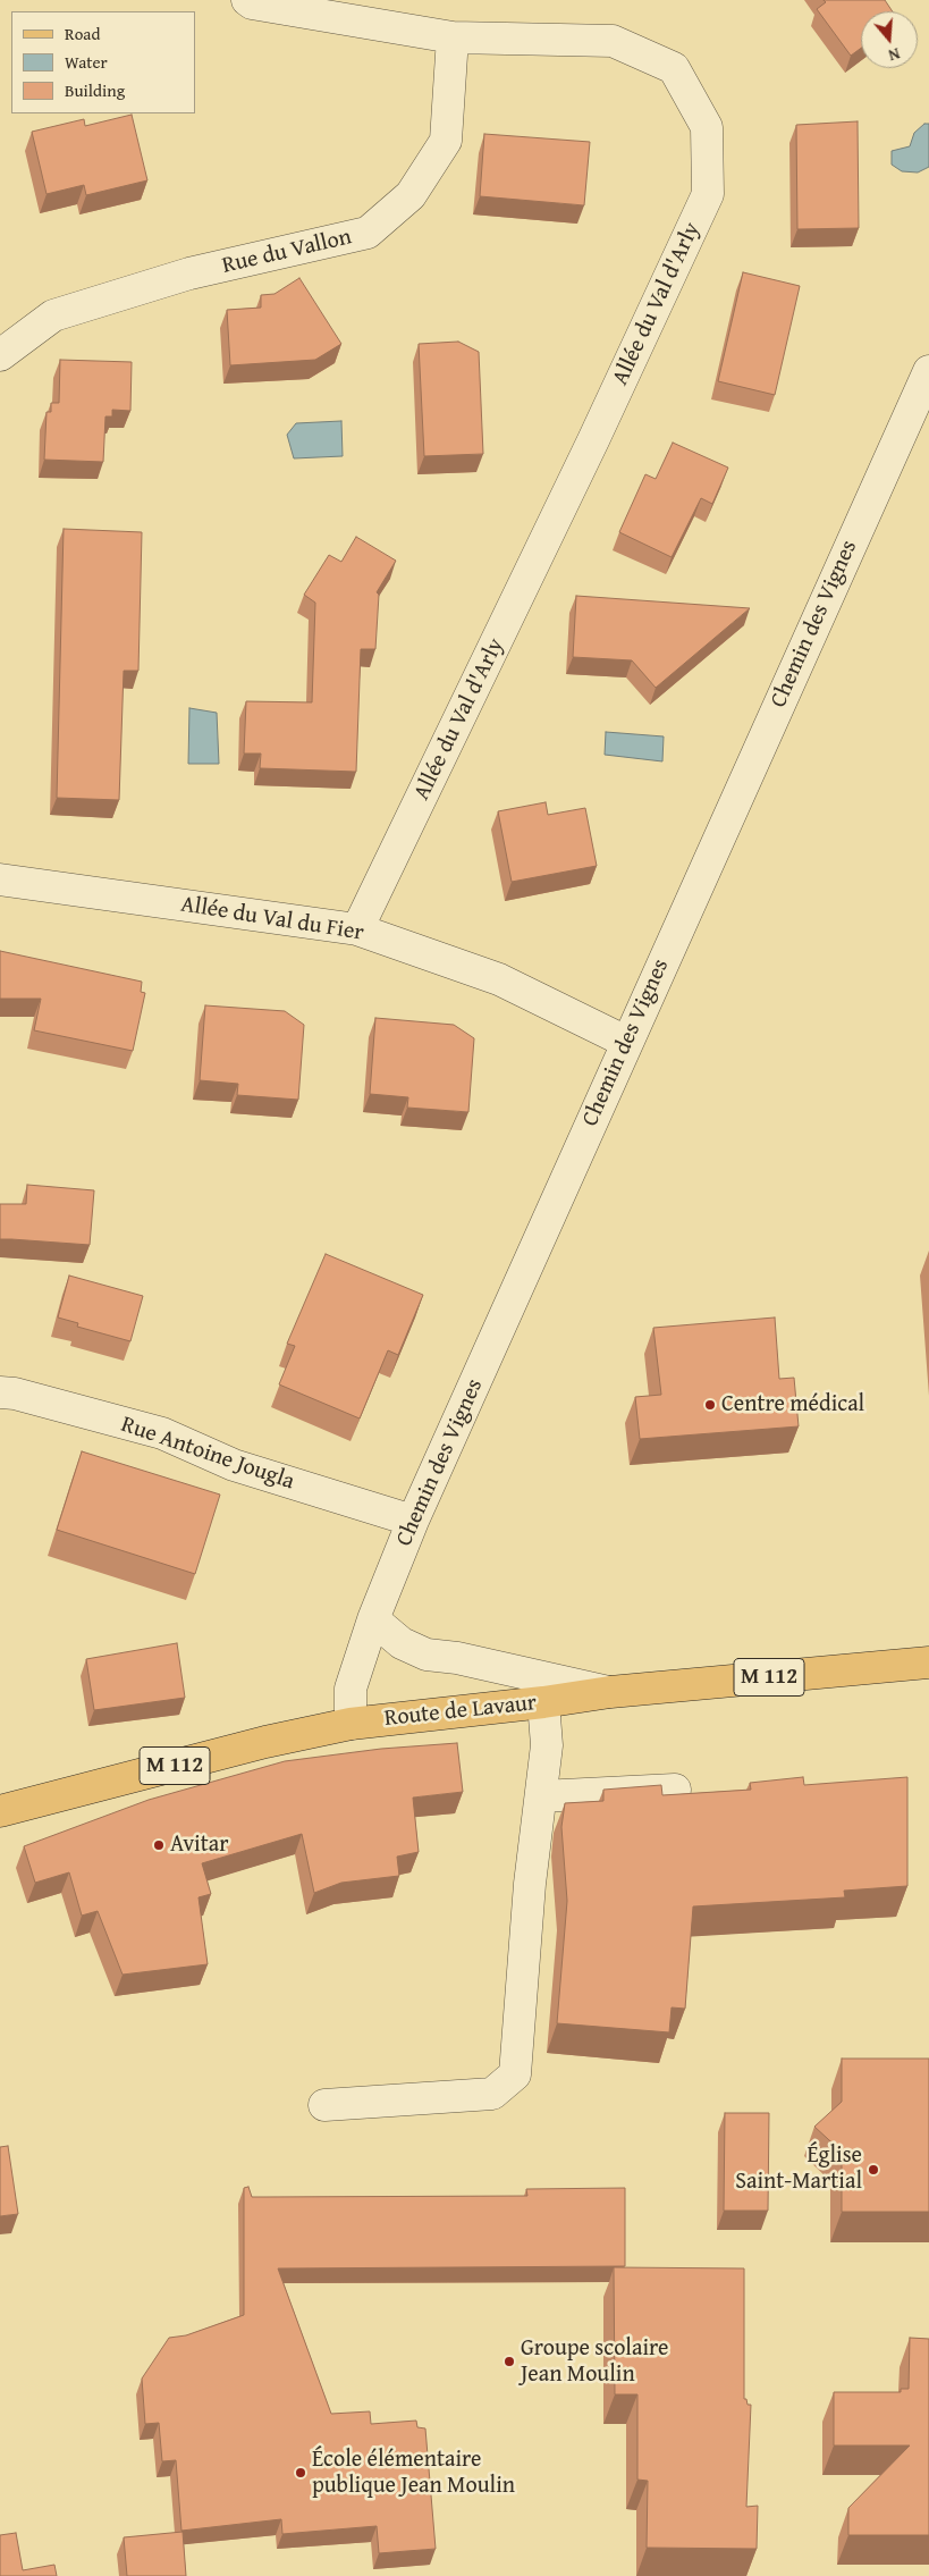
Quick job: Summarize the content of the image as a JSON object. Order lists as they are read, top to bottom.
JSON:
{
  "streets": {
    "main road": ["M 112", "Route de Lavaur"],
    "street": [
      "Rue du Vallon",
      "Allée du Val d'Arly",
      "Chemin des Vignes",
      "Allée du Val du Fier",
      "Rue Antoine Jougla"
    ]
  },
  "crossings": [
    ["Rue du Vallon", "Allée du Val d'Arly"],
    ["Allée du Val d'Arly", "Allée du Val du Fier"],
    ["Chemin des Vignes", "Allée du Val du Fier"],
    ["Chemin des Vignes", "Rue Antoine Jougla"],
    ["Chemin des Vignes", "Route de Lavaur"]
  ],
  "places": [
    "Centre médical",
    "Avitar",
    "Église Saint-Martial",
    "Groupe scolaire Jean Moulin",
    "École élémentaire publique Jean Moulin"
  ],
  "legend": ["Road", "Water", "Building"],
  "north": "bottom"
}
